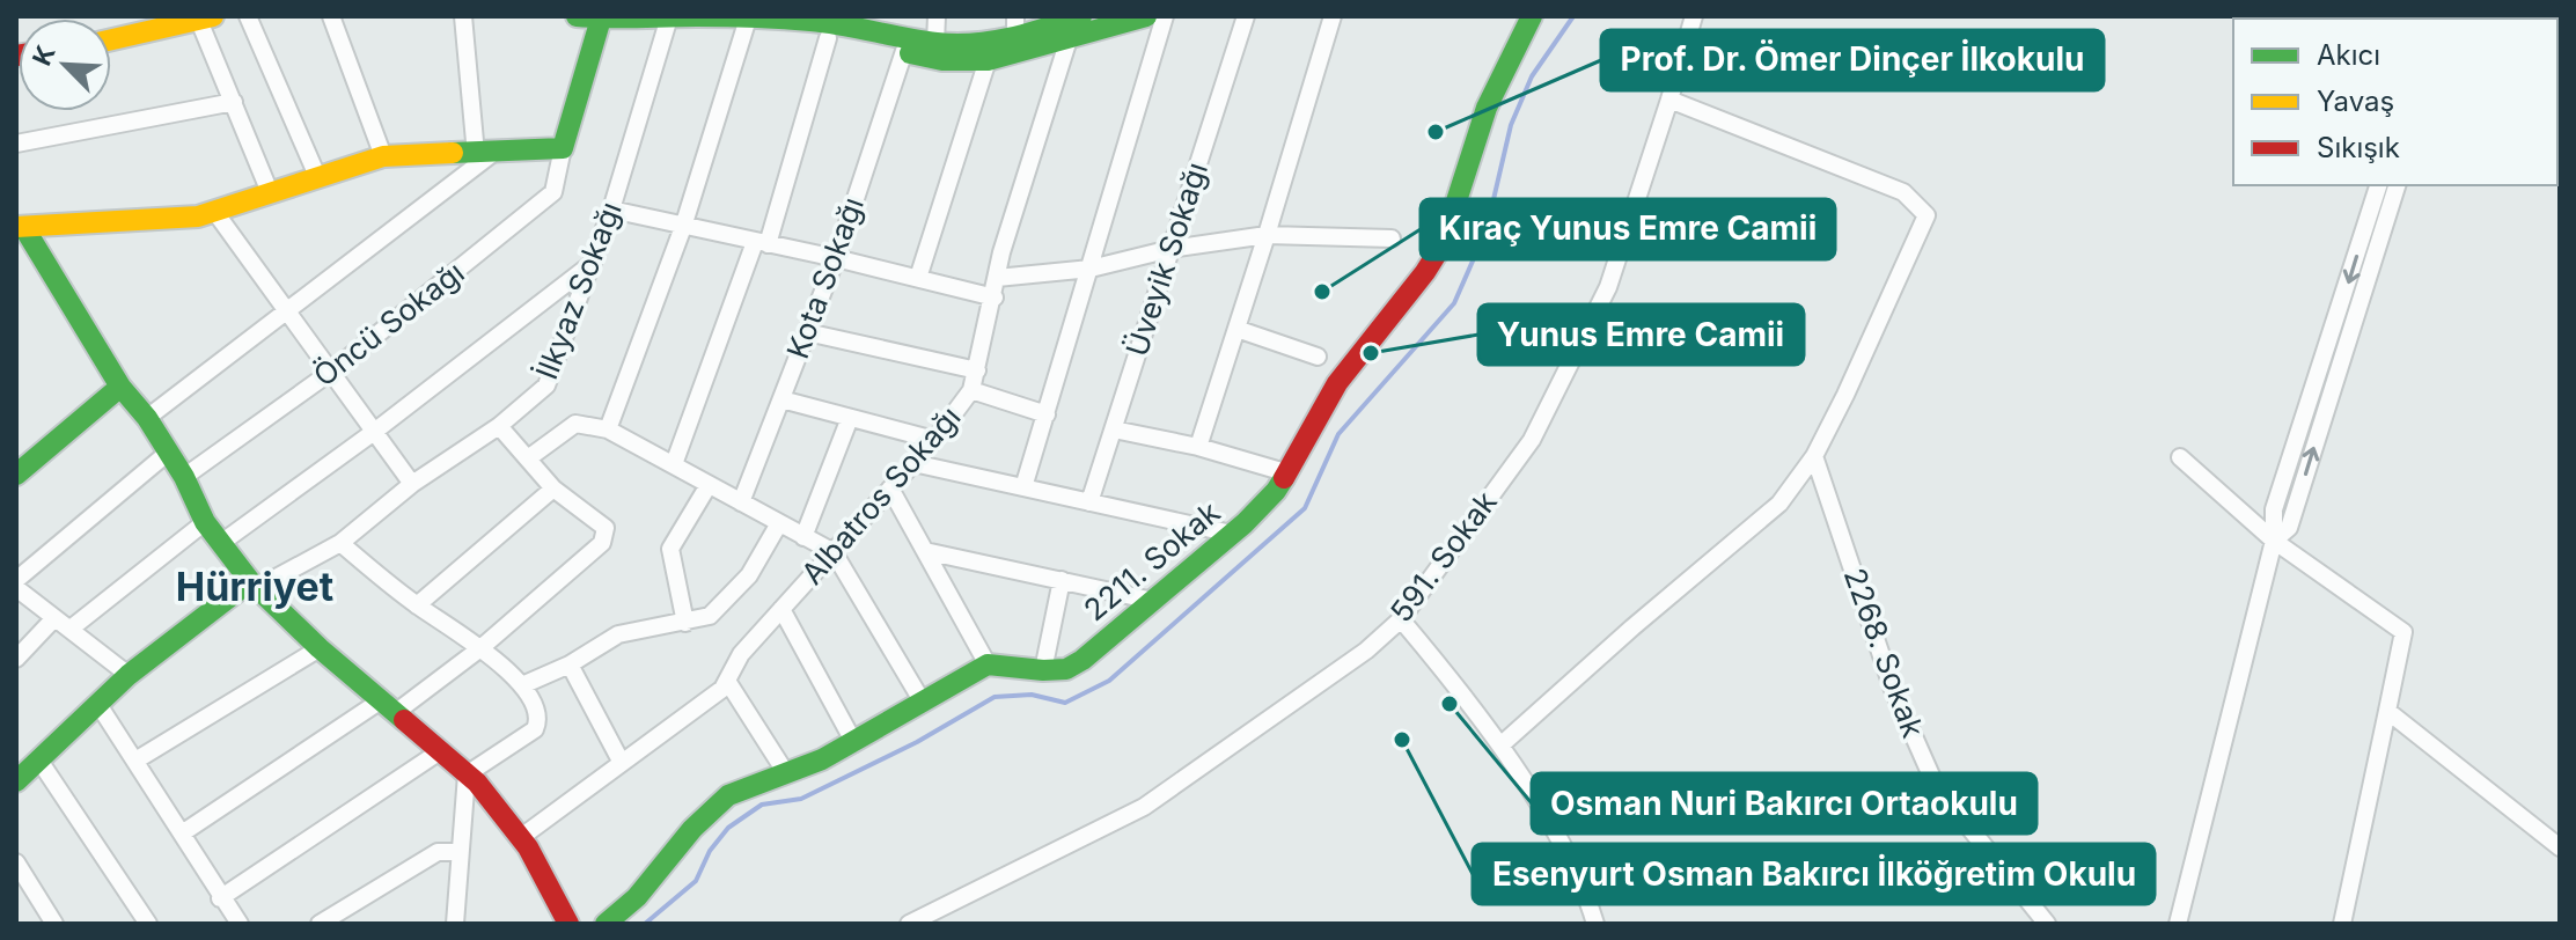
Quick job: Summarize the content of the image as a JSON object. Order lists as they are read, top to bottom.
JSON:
{
  "streets": {
    "street": [
      "Üveyik Sokağı",
      "Kota Sokağı",
      "İlkyaz Sokağı",
      "Öncü Sokağı",
      "Albatros Sokağı",
      "591. Sokak",
      "2211. Sokak",
      "2268. Sokak"
    ]
  },
  "districts": ["Hürriyet"],
  "places": [
    "Prof. Dr. Ömer Dinçer İlkokulu",
    "Kıraç Yunus Emre Camii",
    "Yunus Emre Camii",
    "Osman Nuri Bakırcı Ortaokulu",
    "Esenyurt Osman Bakırcı İlköğretim Okulu"
  ],
  "legend": ["Akıcı", "Yavaş", "Sıkışık"],
  "north": "top left"
}
